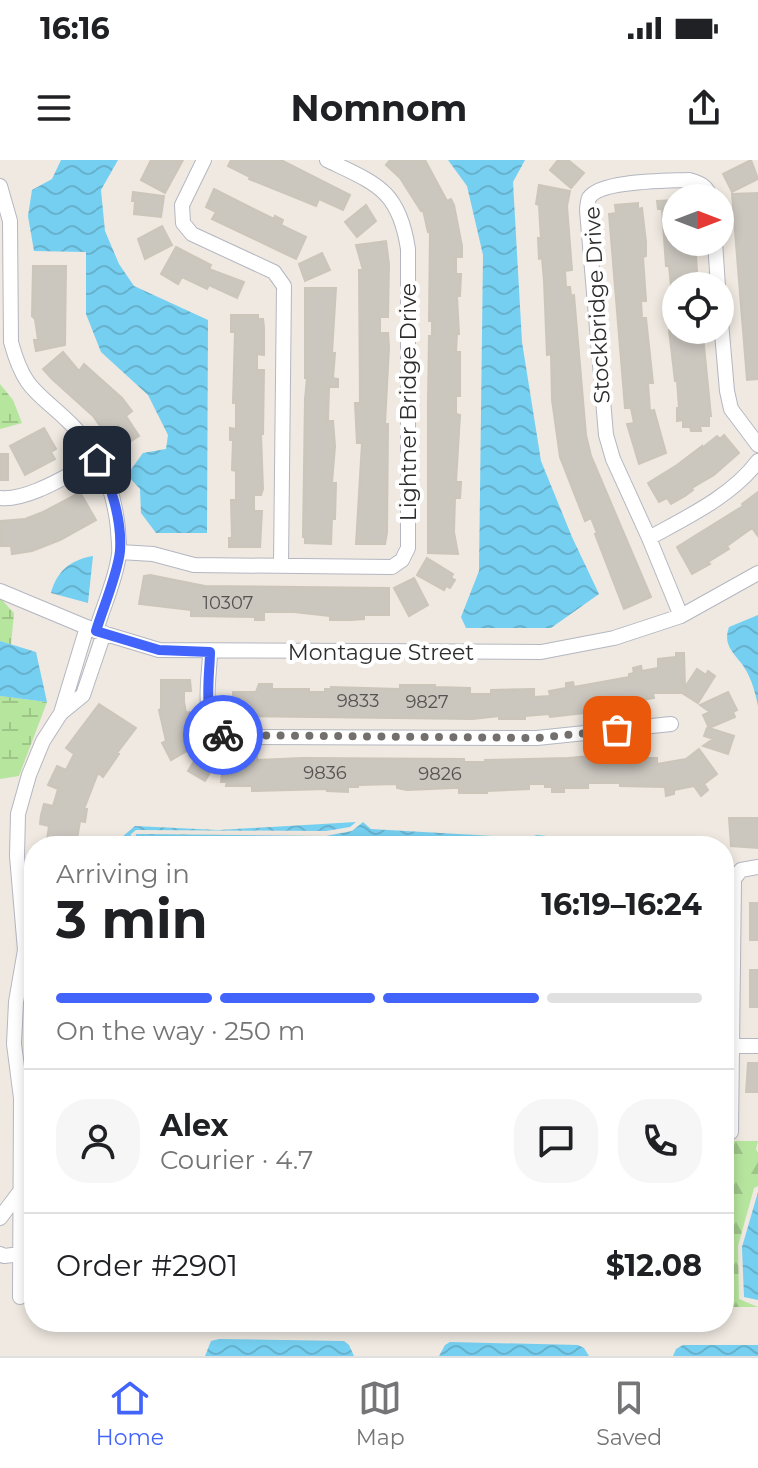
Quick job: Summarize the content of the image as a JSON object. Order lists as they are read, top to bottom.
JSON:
{
  "streets": {
    "street": ["Stockbridge Drive", "Lightner Bridge Drive", "Montague Street"]
  },
  "crossings": [
    ["Stockbridge Drive", "Montague Street"]
  ],
  "house_numbers": [
    "10307",
    "9833",
    "9827",
    "9836",
    "9826"
  ],
  "north": "right",
  "page": {
    "status": "16:16",
    "header": "Nomnom",
    "heading": ["3 min", "Arriving in", "16:19–16:24"],
    "panel": [
      "Alex",
      "Courier · 4.7",
      "Order #2901",
      "$12.08"
    ],
    "bar": "On the way · 250 m",
    "tabs": ["Home", "Map", "Saved"]
  }
}
